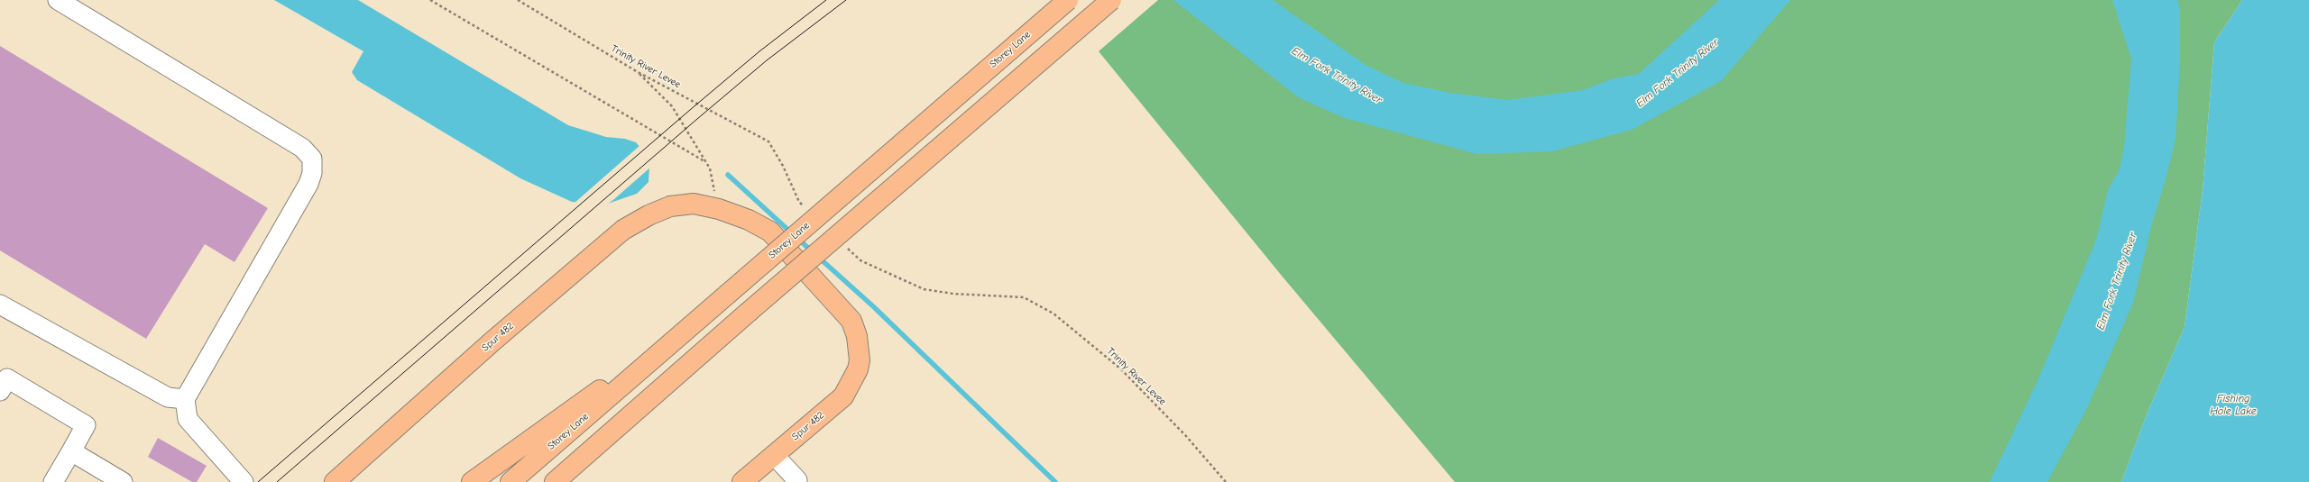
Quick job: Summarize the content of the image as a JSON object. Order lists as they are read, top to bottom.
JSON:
{
  "streets": {
    "main road": ["Storey Lane", "Spur 482"],
    "path": ["Trinity River Levee"]
  },
  "water": ["Elm Fork Trinity River", "Fishing Hole Lake"]
}
